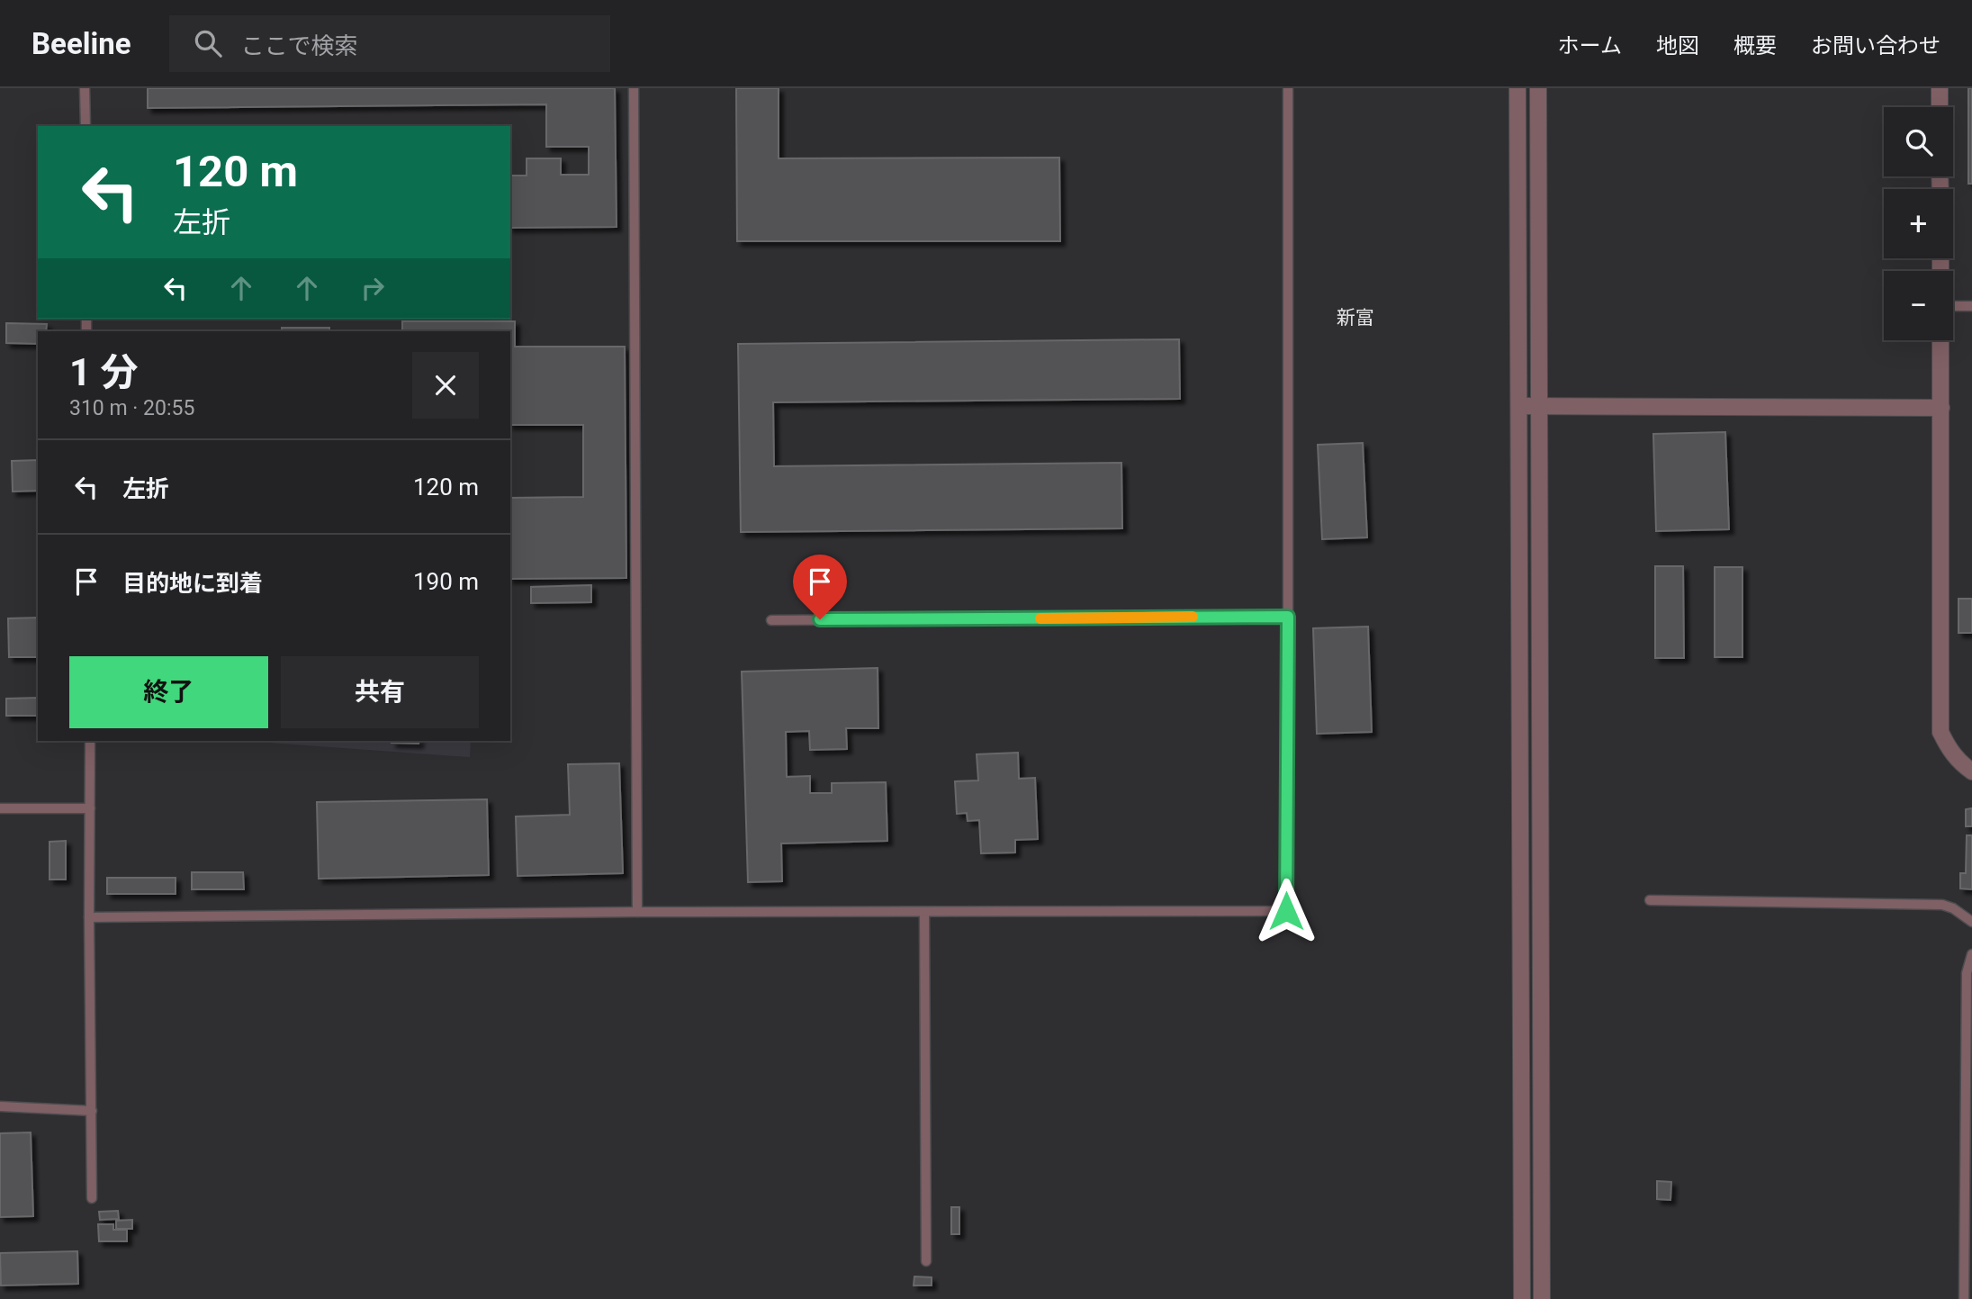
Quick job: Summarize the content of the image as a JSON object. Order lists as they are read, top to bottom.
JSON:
{
  "districts": ["新富"],
  "page": {
    "header": "Beeline",
    "search": "ここで検索",
    "nav": [
      "ホーム",
      "地図",
      "概要",
      "お問い合わせ"
    ],
    "map_buttons": ["+", "−"],
    "turn": ["120 m", "左折"],
    "heading": ["1 分", "310 m · 20:55"],
    "list": [
      {
        "name": "左折",
        "value": "120 m"
      },
      {
        "name": "目的地に到着",
        "value": "190 m"
      }
    ],
    "buttons": ["終了", "共有"]
  }
}
